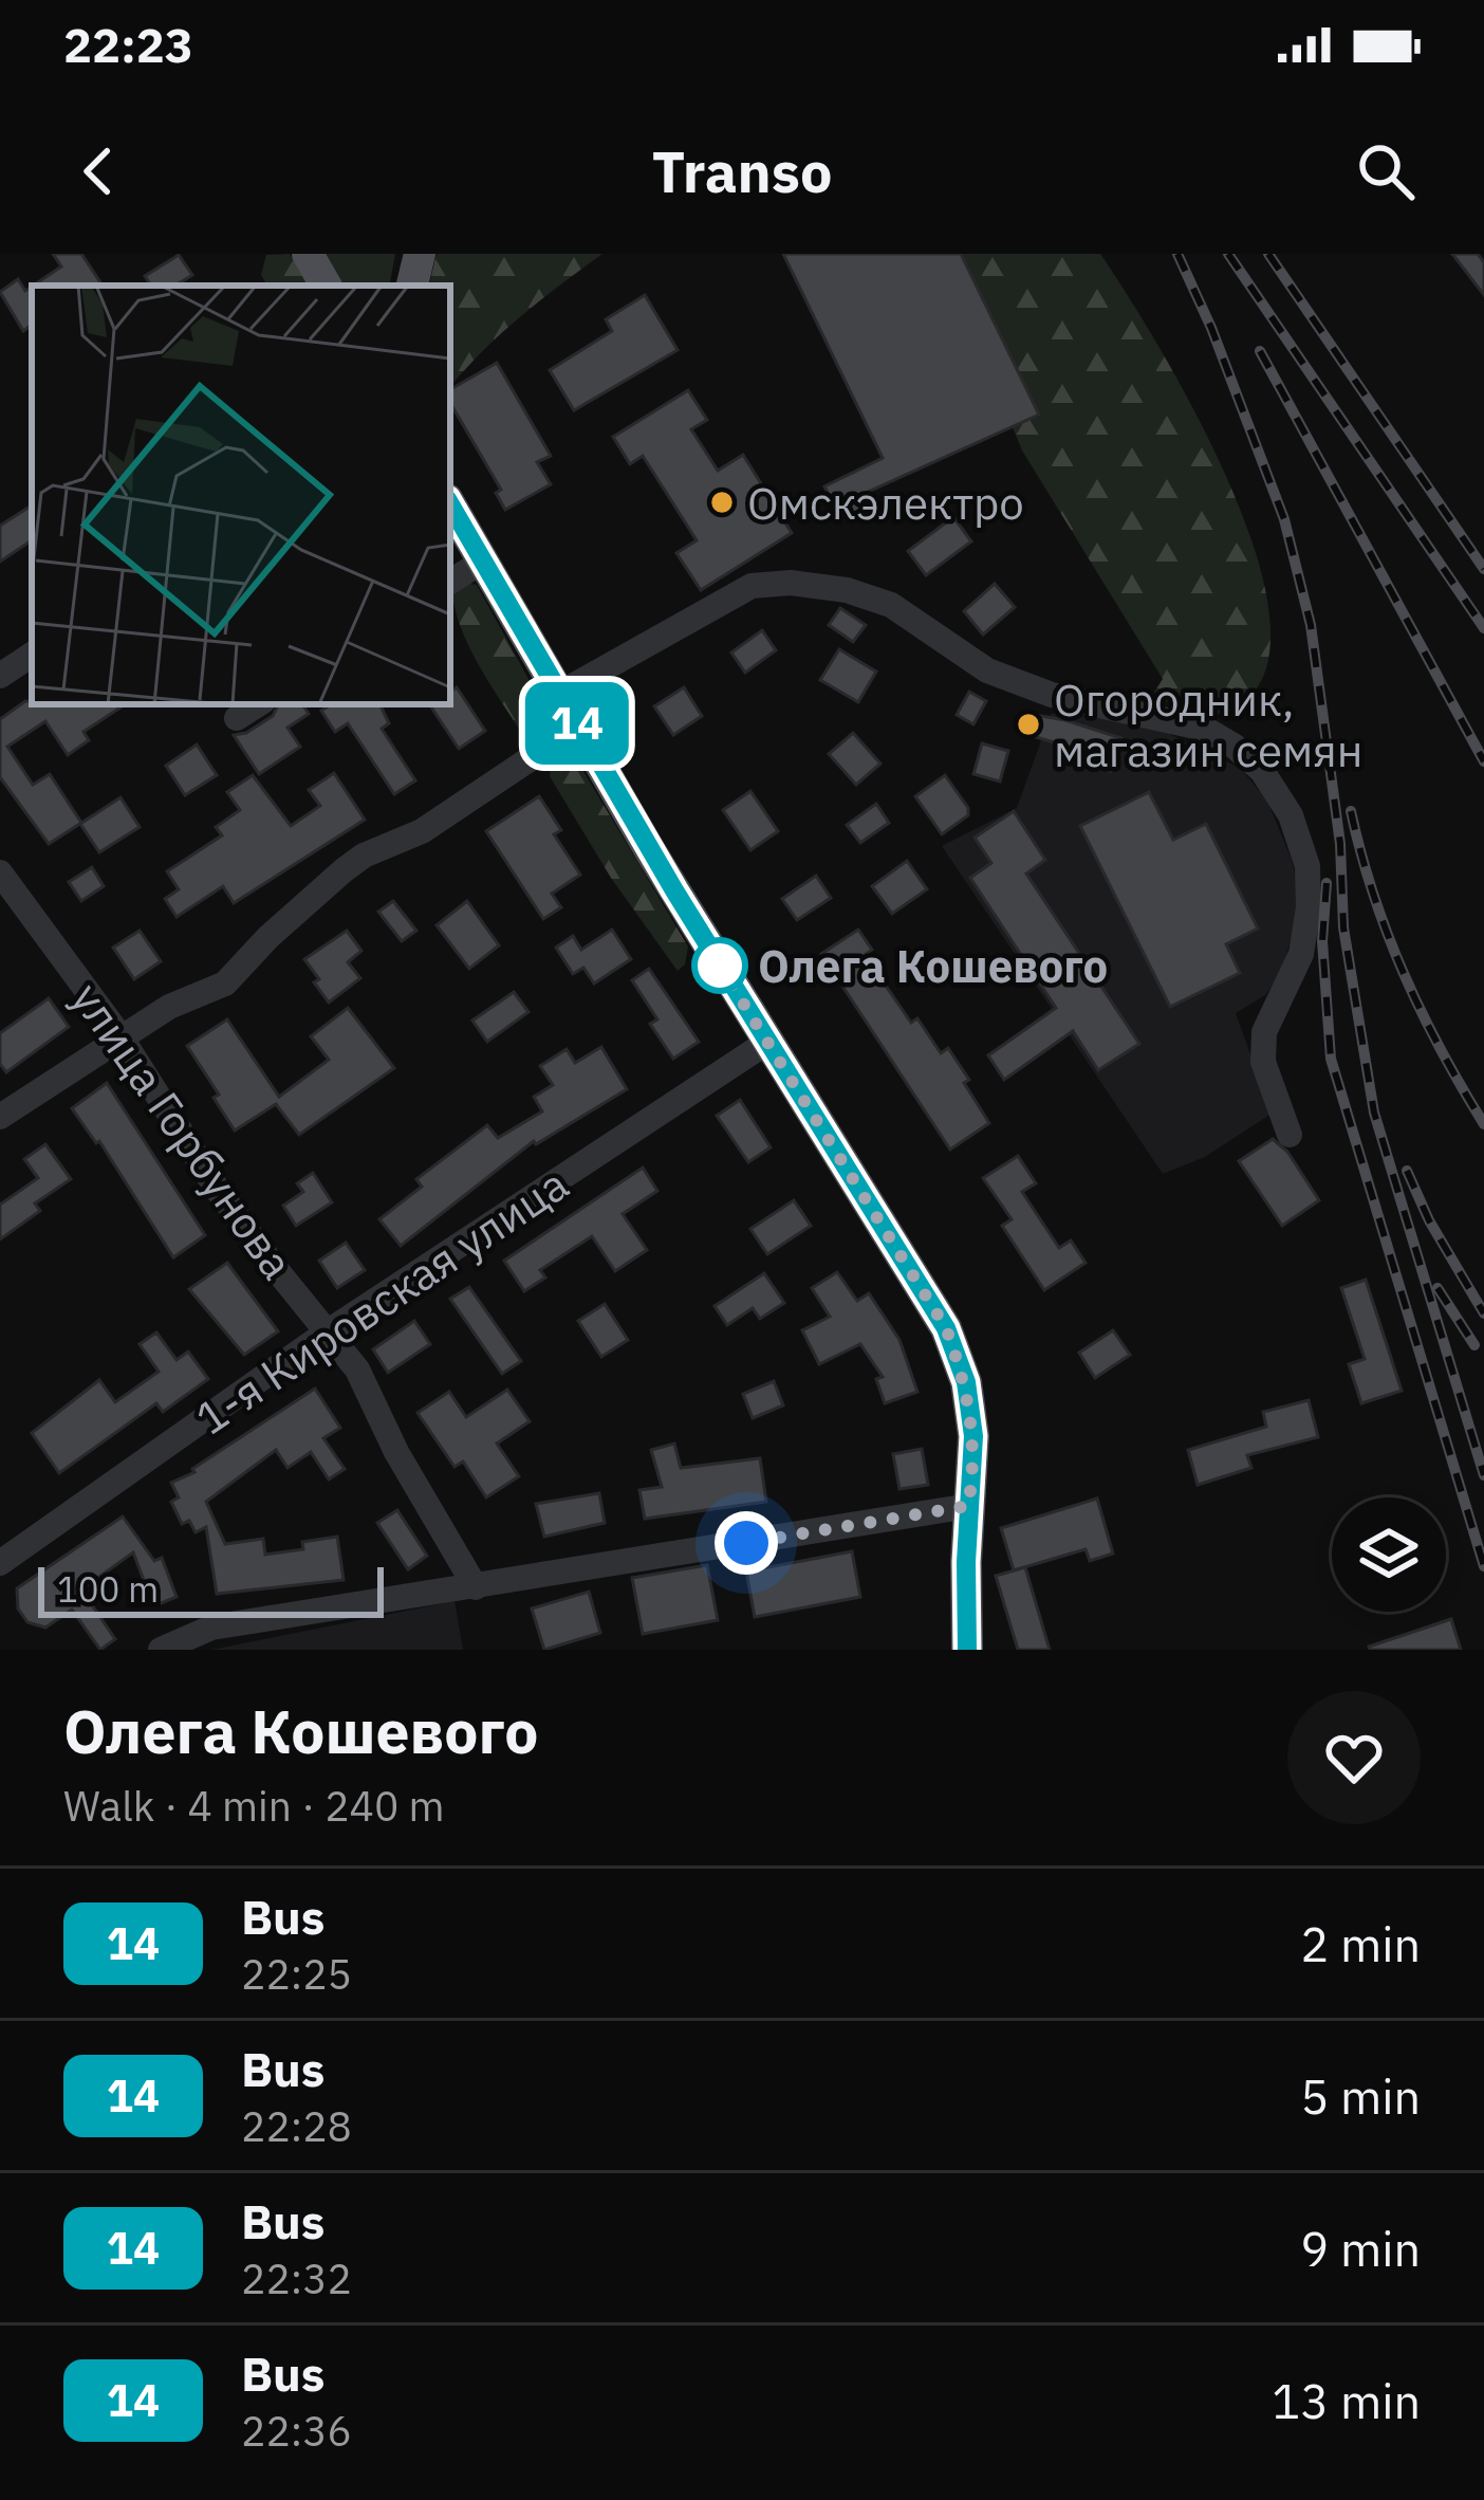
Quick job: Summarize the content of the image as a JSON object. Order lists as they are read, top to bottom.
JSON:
{
  "streets": {
    "street": ["улица Горбунова", "1-я Кировская улица"]
  },
  "crossings": [
    ["улица Горбунова", "1-я Кировская улица"]
  ],
  "places": ["Омскэлектро", "Огородник, магазин семян", "Олега Кошевого"],
  "lines": ["bus line 14"],
  "scale_bar": "100 m",
  "page": {
    "status": "22:23",
    "header": "Transo",
    "on_map": "14",
    "scale": "100 m",
    "heading": ["Олега Кошевого", "Walk · 4 min · 240 m"],
    "list": [
      {
        "mark": "14",
        "name": "Bus",
        "note": "22:25",
        "value": "2 min"
      },
      {
        "mark": "14",
        "name": "Bus",
        "note": "22:28",
        "value": "5 min"
      },
      {
        "mark": "14",
        "name": "Bus",
        "note": "22:32",
        "value": "9 min"
      },
      {
        "mark": "14",
        "name": "Bus",
        "note": "22:36",
        "value": "13 min"
      }
    ]
  }
}
